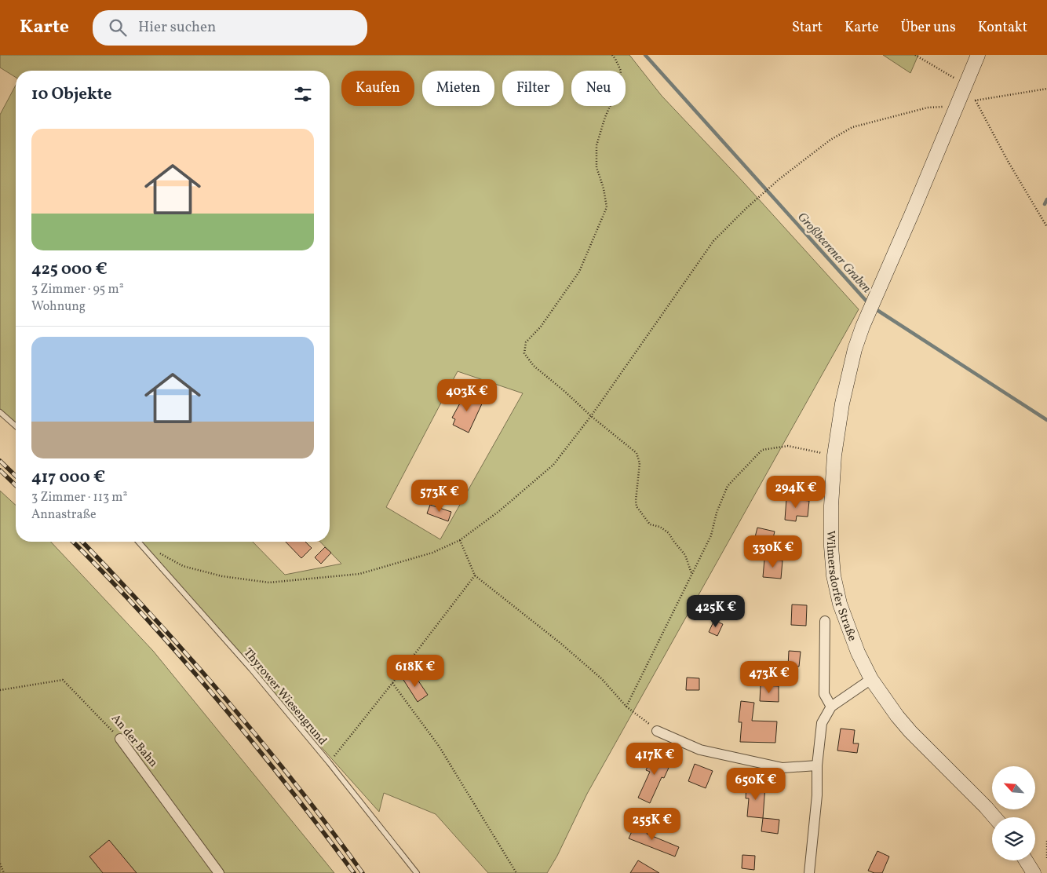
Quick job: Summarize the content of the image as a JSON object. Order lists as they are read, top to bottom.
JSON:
{
  "streets": {
    "main road": ["Wilmersdorfer Straße"],
    "street": ["An der Bahn"],
    "lane": ["Thyrower Wiesengrund"]
  },
  "water": ["Großbeerener Graben"],
  "north": "top left",
  "page": {
    "header": "Karte",
    "search": "Hier suchen",
    "nav": [
      "Start",
      "Karte",
      "Über uns",
      "Kontakt"
    ],
    "chip": [
      "Kaufen",
      "Mieten",
      "Filter",
      "Neu"
    ],
    "heading": "10 Objekte",
    "list": [
      {
        "name": "425 000 €",
        "note": "3 Zimmer · 95 m² · Wohnung"
      },
      {
        "name": "417 000 €",
        "note": "3 Zimmer · 113 m² · Annastraße"
      }
    ],
    "price": [
      "403K €",
      "294K €",
      "573K €",
      "330K €",
      "425K €",
      "618K €",
      "473K €",
      "417K €",
      "650K €",
      "255K €"
    ]
  }
}
